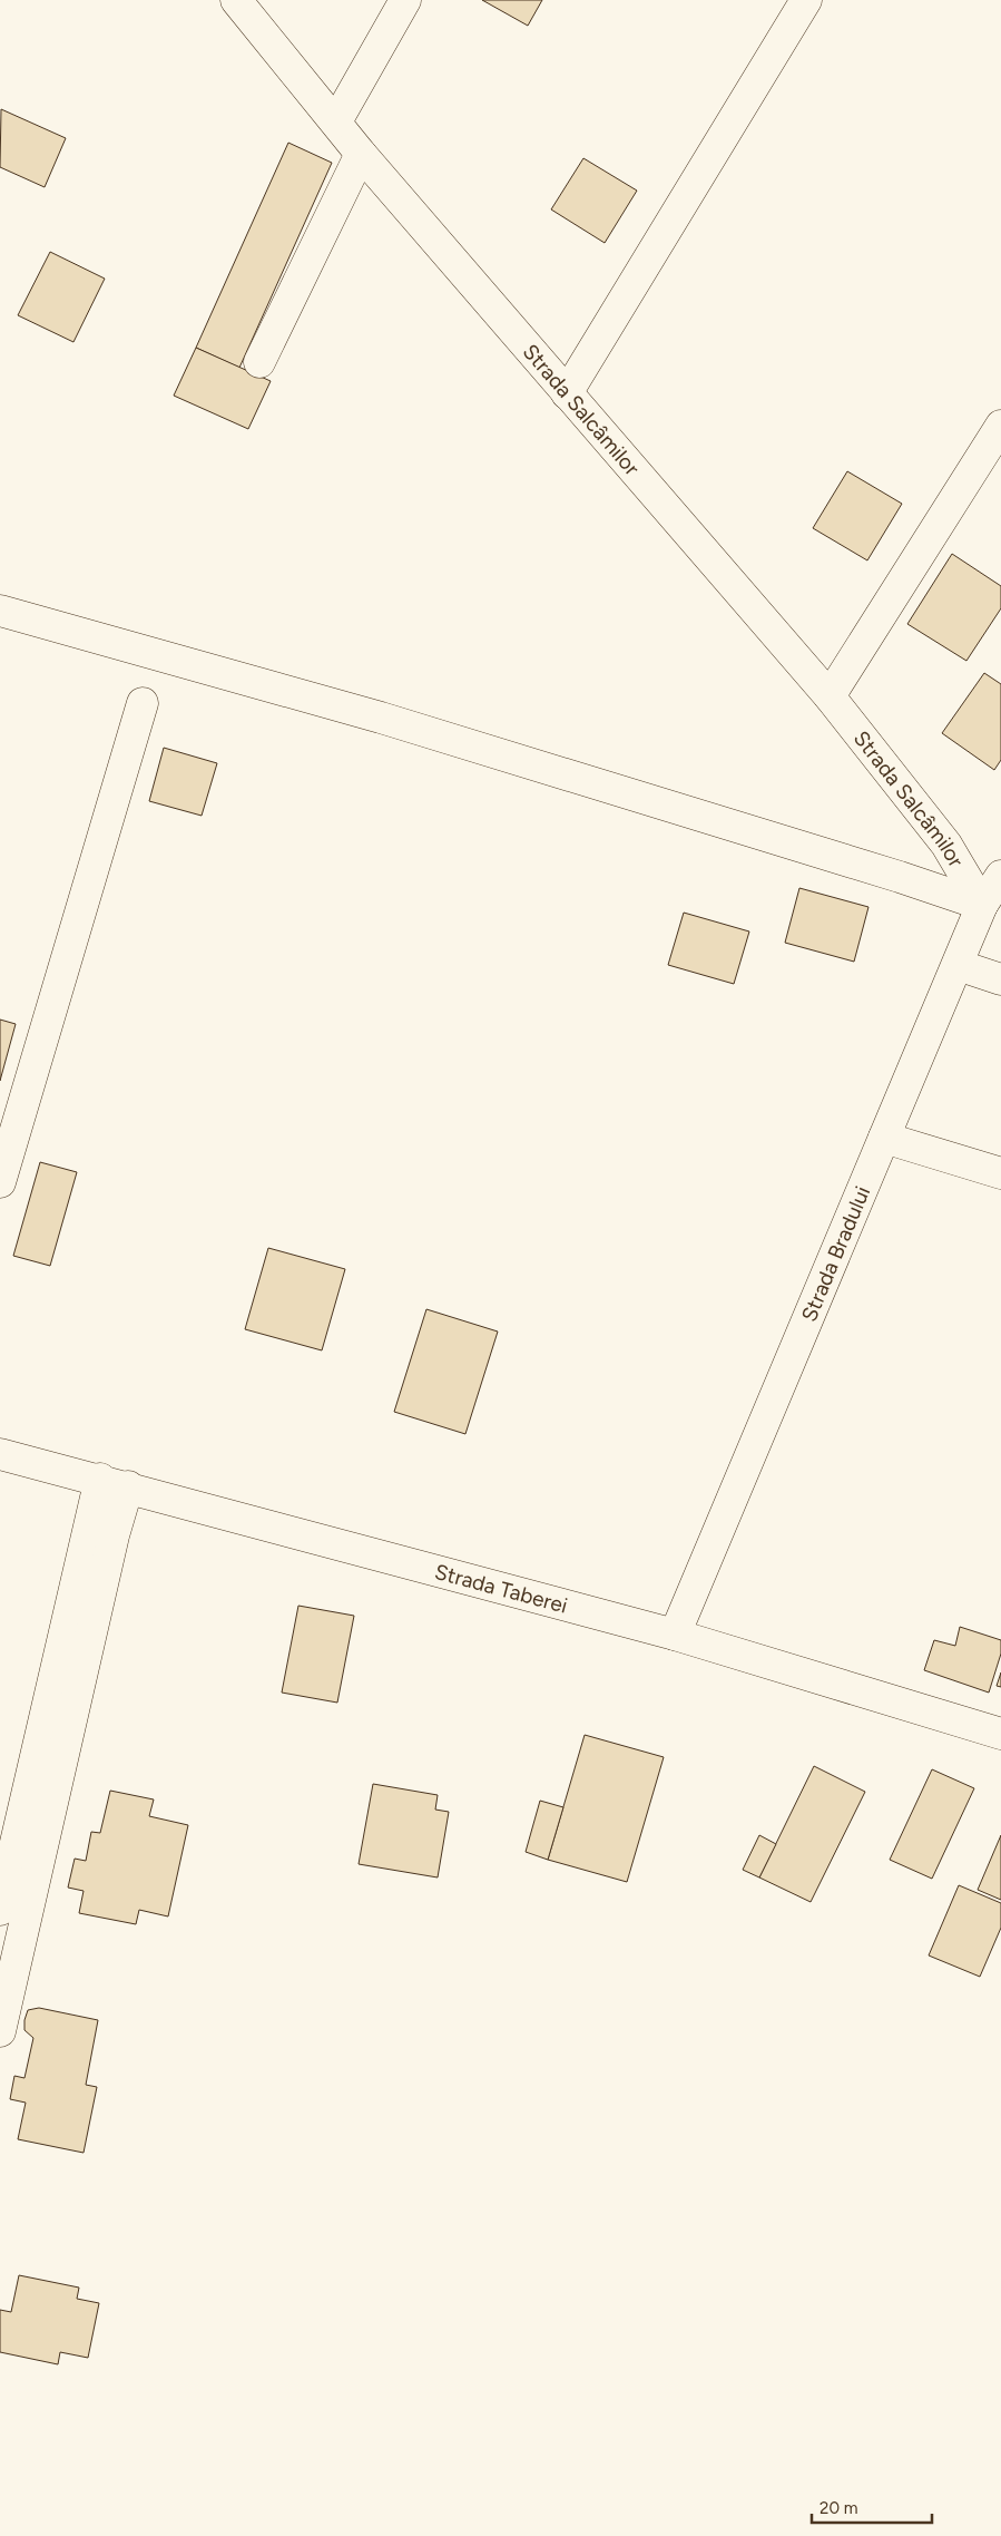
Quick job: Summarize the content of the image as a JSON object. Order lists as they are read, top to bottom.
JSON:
{
  "streets": {
    "street": ["Strada Salcâmilor", "Strada Bradului", "Strada Taberei"]
  },
  "crossings": [
    ["Strada Salcâmilor", "Strada Bradului"],
    ["Strada Bradului", "Strada Taberei"]
  ],
  "scale_bar": "20 m"
}
